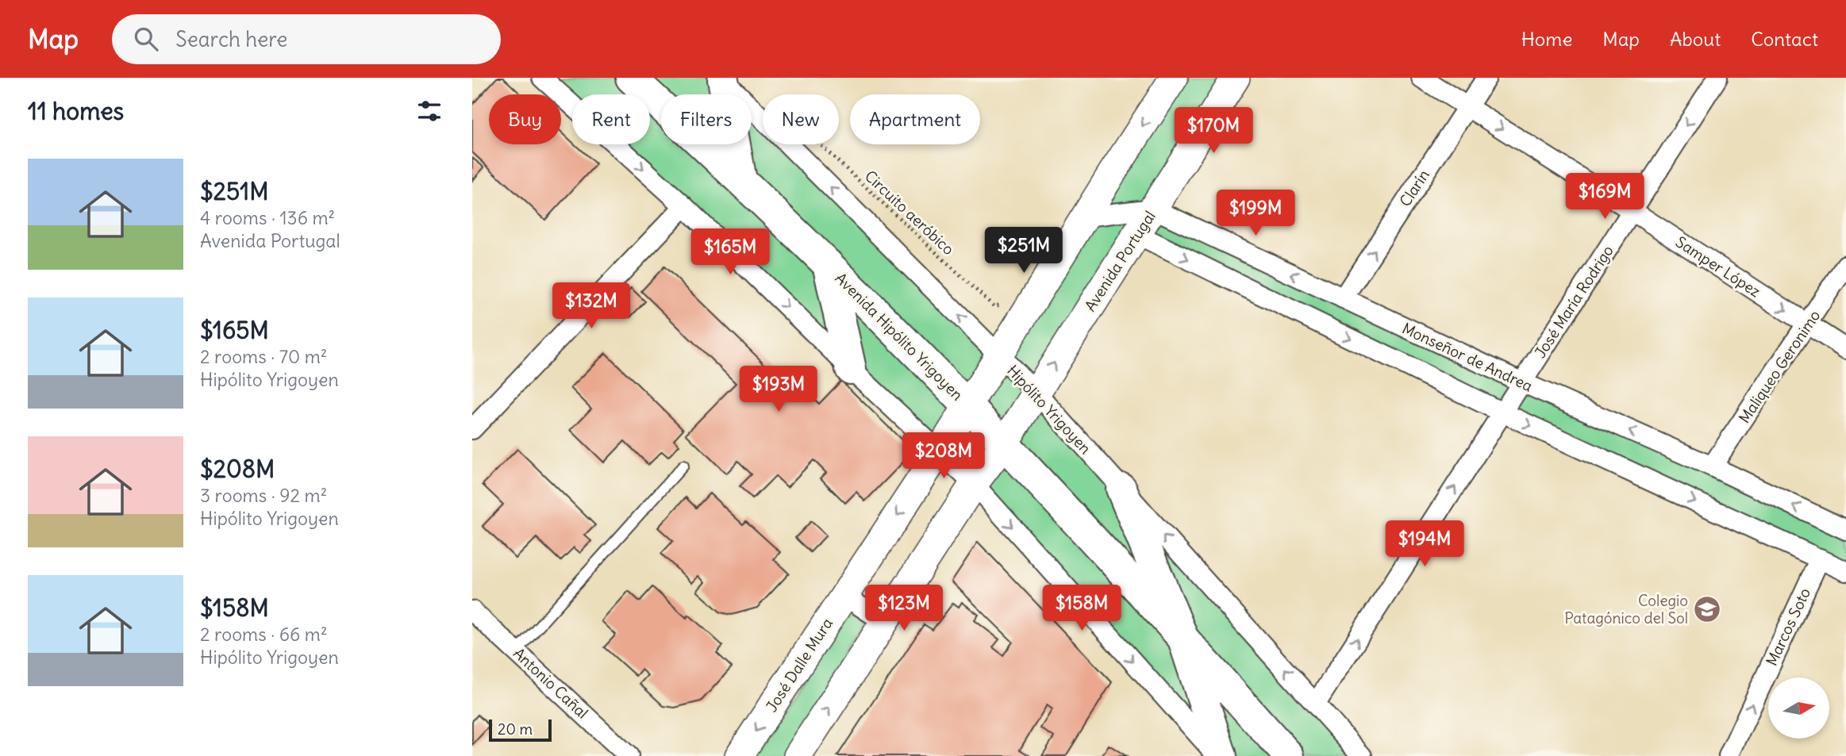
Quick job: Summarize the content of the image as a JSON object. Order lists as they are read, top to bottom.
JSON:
{
  "streets": {
    "highway": ["Avenida Hipólito Yrigoyen"],
    "main road": ["Avenida Portugal", "José Dalle Mura"],
    "street": [
      "Clarín",
      "Samper López",
      "José María Rodrigo",
      "Monseñor de Andrea",
      "Maliqueo Geronimo",
      "Hipólito Yrigoyen",
      "Marcos Soto",
      "Antonio Cañal"
    ],
    "path": ["Circuito aeróbico"]
  },
  "crossings": [
    ["Clarín", "Samper López"],
    ["Clarín", "Monseñor de Andrea"],
    ["Avenida Portugal", "Avenida Hipólito Yrigoyen"],
    ["Avenida Portugal", "Monseñor de Andrea"],
    ["Avenida Portugal", "Hipólito Yrigoyen"],
    ["Samper López", "José María Rodrigo"],
    ["Samper López", "Maliqueo Geronimo"],
    ["José María Rodrigo", "Monseñor de Andrea"],
    ["José María Rodrigo", "Hipólito Yrigoyen"],
    ["Avenida Hipólito Yrigoyen", "José Dalle Mura"],
    ["Monseñor de Andrea", "Maliqueo Geronimo"]
  ],
  "one_way": ["Clarín", "Samper López", "Marcos Soto"],
  "places": {
    "school or university": ["Colegio Patagónico del Sol"]
  },
  "scale_bar": "20 m",
  "north": "right",
  "page": {
    "header": "Map",
    "search": "Search here",
    "nav": [
      "Home",
      "Map",
      "About",
      "Contact"
    ],
    "heading": "11 homes",
    "chip": [
      "Buy",
      "Rent",
      "Filters",
      "New",
      "Apartment"
    ],
    "price": [
      "$170M",
      "$169M",
      "$199M",
      "$251M",
      "$165M",
      "$132M",
      "$193M",
      "$208M",
      "$194M",
      "$123M",
      "$158M"
    ],
    "list": [
      {
        "name": "$251M",
        "note": "4 rooms · 136 m² · Avenida Portugal"
      },
      {
        "name": "$165M",
        "note": "2 rooms · 70 m² · Hipólito Yrigoyen"
      },
      {
        "name": "$208M",
        "note": "3 rooms · 92 m² · Hipólito Yrigoyen"
      },
      {
        "name": "$158M",
        "note": "2 rooms · 66 m² · Hipólito Yrigoyen"
      }
    ],
    "scale": "20 m"
  }
}
